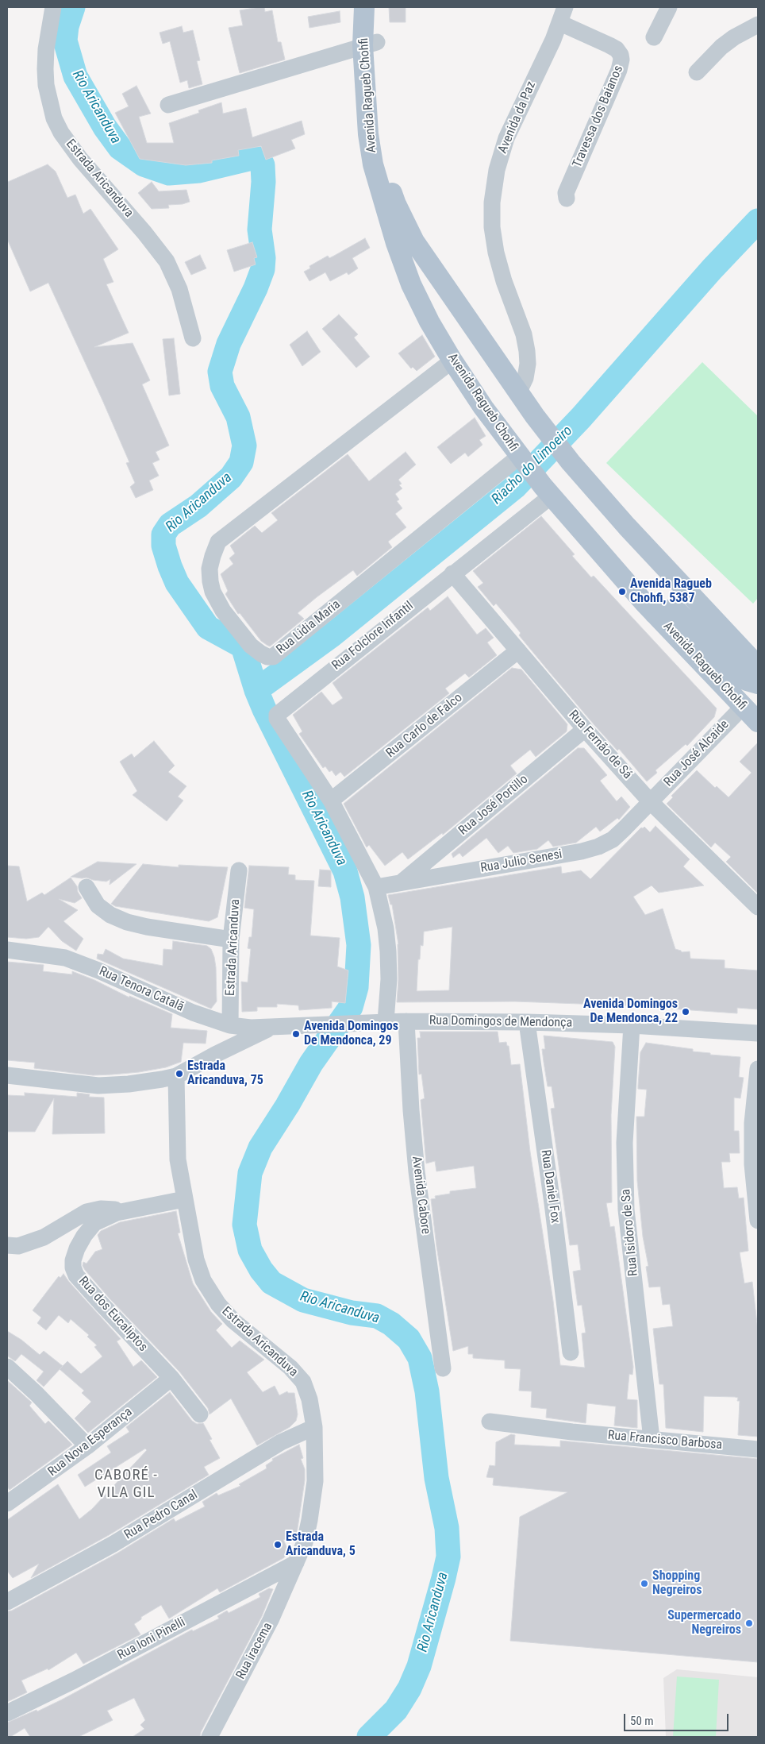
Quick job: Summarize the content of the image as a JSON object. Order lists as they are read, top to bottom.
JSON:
{
  "streets": {
    "main road": ["Avenida Ragueb Chohfi"],
    "street": [
      "Travessa dos Baianos",
      "Avenida da Paz",
      "Estrada Aricanduva",
      "Rua Lidia Maria",
      "Rua Folclore Infantil",
      "Rua Carlo de Falco",
      "Rua Fernão de Sá",
      "Rua José Alcaide",
      "Rua José Portillo",
      "Rua Julio Senesi",
      "Rua Tenora Catalã",
      "Rua Domingos de Mendonça",
      "Rua Daniel Fox",
      "Avenida Cabore",
      "Rua Isidoro de Sa",
      "Rua dos Eucaliptos",
      "Rua Francisco Barbosa",
      "Rua Nova Esperança",
      "Rua Pedro Canal",
      "Rua Ioni Pinelli",
      "Rua iracema"
    ]
  },
  "crossings": [
    ["Avenida Ragueb Chohfi", "Avenida da Paz"],
    ["Avenida Ragueb Chohfi", "Rua Lidia Maria"],
    ["Avenida Ragueb Chohfi", "Rua Folclore Infantil"],
    ["Avenida Ragueb Chohfi", "Rua José Alcaide"],
    ["Travessa dos Baianos", "Avenida da Paz"],
    ["Estrada Aricanduva", "Rua Tenora Catalã"],
    ["Estrada Aricanduva", "Rua dos Eucaliptos"],
    ["Estrada Aricanduva", "Rua Pedro Canal"],
    ["Estrada Aricanduva", "Rua Ioni Pinelli"],
    ["Estrada Aricanduva", "Rua iracema"],
    ["Rua Folclore Infantil", "Rua Carlo de Falco"],
    ["Rua Folclore Infantil", "Rua Fernão de Sá"],
    ["Rua Carlo de Falco", "Rua Fernão de Sá"],
    ["Rua Fernão de Sá", "Rua José Alcaide"],
    ["Rua Fernão de Sá", "Rua José Portillo"],
    ["Rua Fernão de Sá", "Rua Julio Senesi"],
    ["Rua José Alcaide", "Rua Julio Senesi"],
    ["Rua José Portillo", "Rua Julio Senesi"],
    ["Rua Tenora Catalã", "Rua Domingos de Mendonça"],
    ["Rua Domingos de Mendonça", "Rua Daniel Fox"],
    ["Rua Domingos de Mendonça", "Avenida Cabore"],
    ["Rua Domingos de Mendonça", "Rua Isidoro de Sa"],
    ["Rua Isidoro de Sa", "Rua Francisco Barbosa"],
    ["Rua dos Eucaliptos", "Rua Nova Esperança"],
    ["Rua Ioni Pinelli", "Rua iracema"]
  ],
  "districts": ["CABORÉ - VILA GIL"],
  "water": ["Rio Aricanduva", "Riacho do Limoeiro"],
  "places": [
    "Avenida Ragueb Chohfi, 5387",
    "Avenida Domingos De Mendonca, 22",
    "Avenida Domingos De Mendonca, 29",
    "Estrada Aricanduva, 75",
    "Estrada Aricanduva, 5",
    "Shopping Negreiros",
    "Supermercado Negreiros"
  ],
  "scale_bar": "50 m"
}
